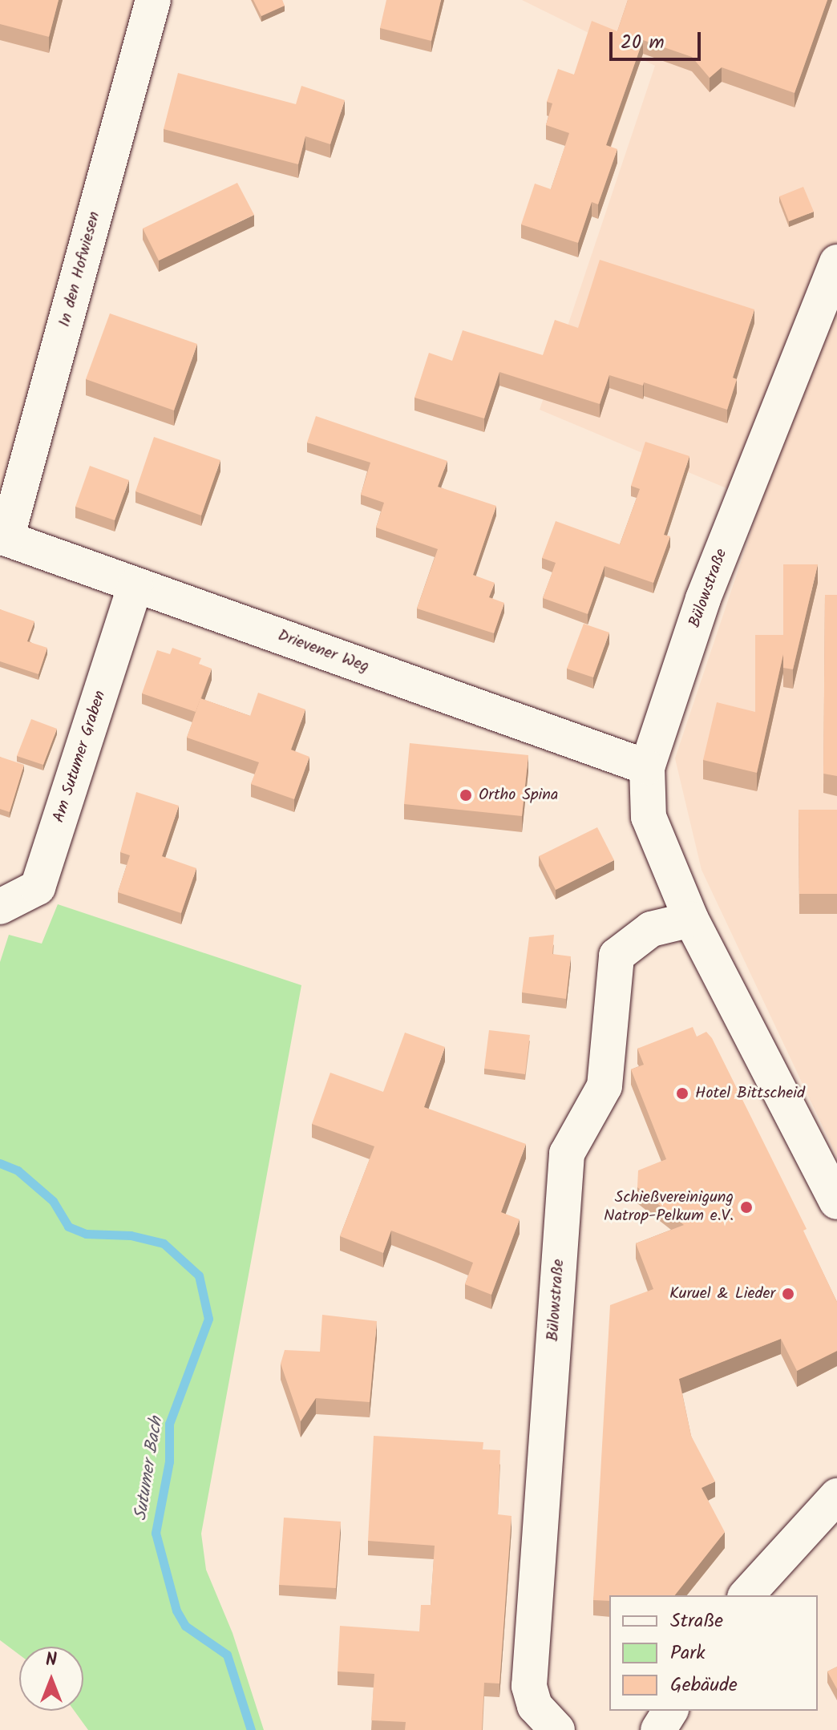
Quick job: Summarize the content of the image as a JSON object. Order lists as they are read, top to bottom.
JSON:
{
  "streets": {
    "street": [
      "In den Hofwiesen",
      "Bülowstraße",
      "Drievener Weg",
      "Am Sutumer Graben"
    ]
  },
  "crossings": [
    ["In den Hofwiesen", "Drievener Weg"],
    ["Bülowstraße", "Drievener Weg"],
    ["Drievener Weg", "Am Sutumer Graben"]
  ],
  "water": ["Sutumer Bach"],
  "places": [
    "Ortho Spina",
    "Hotel Bittscheid",
    "Schießvereinigung Natrop-Pelkum e.V.",
    "Kuruel & Lieder"
  ],
  "legend": ["Straße", "Park", "Gebäude"],
  "scale_bar": "20 m",
  "north": "top"
}
